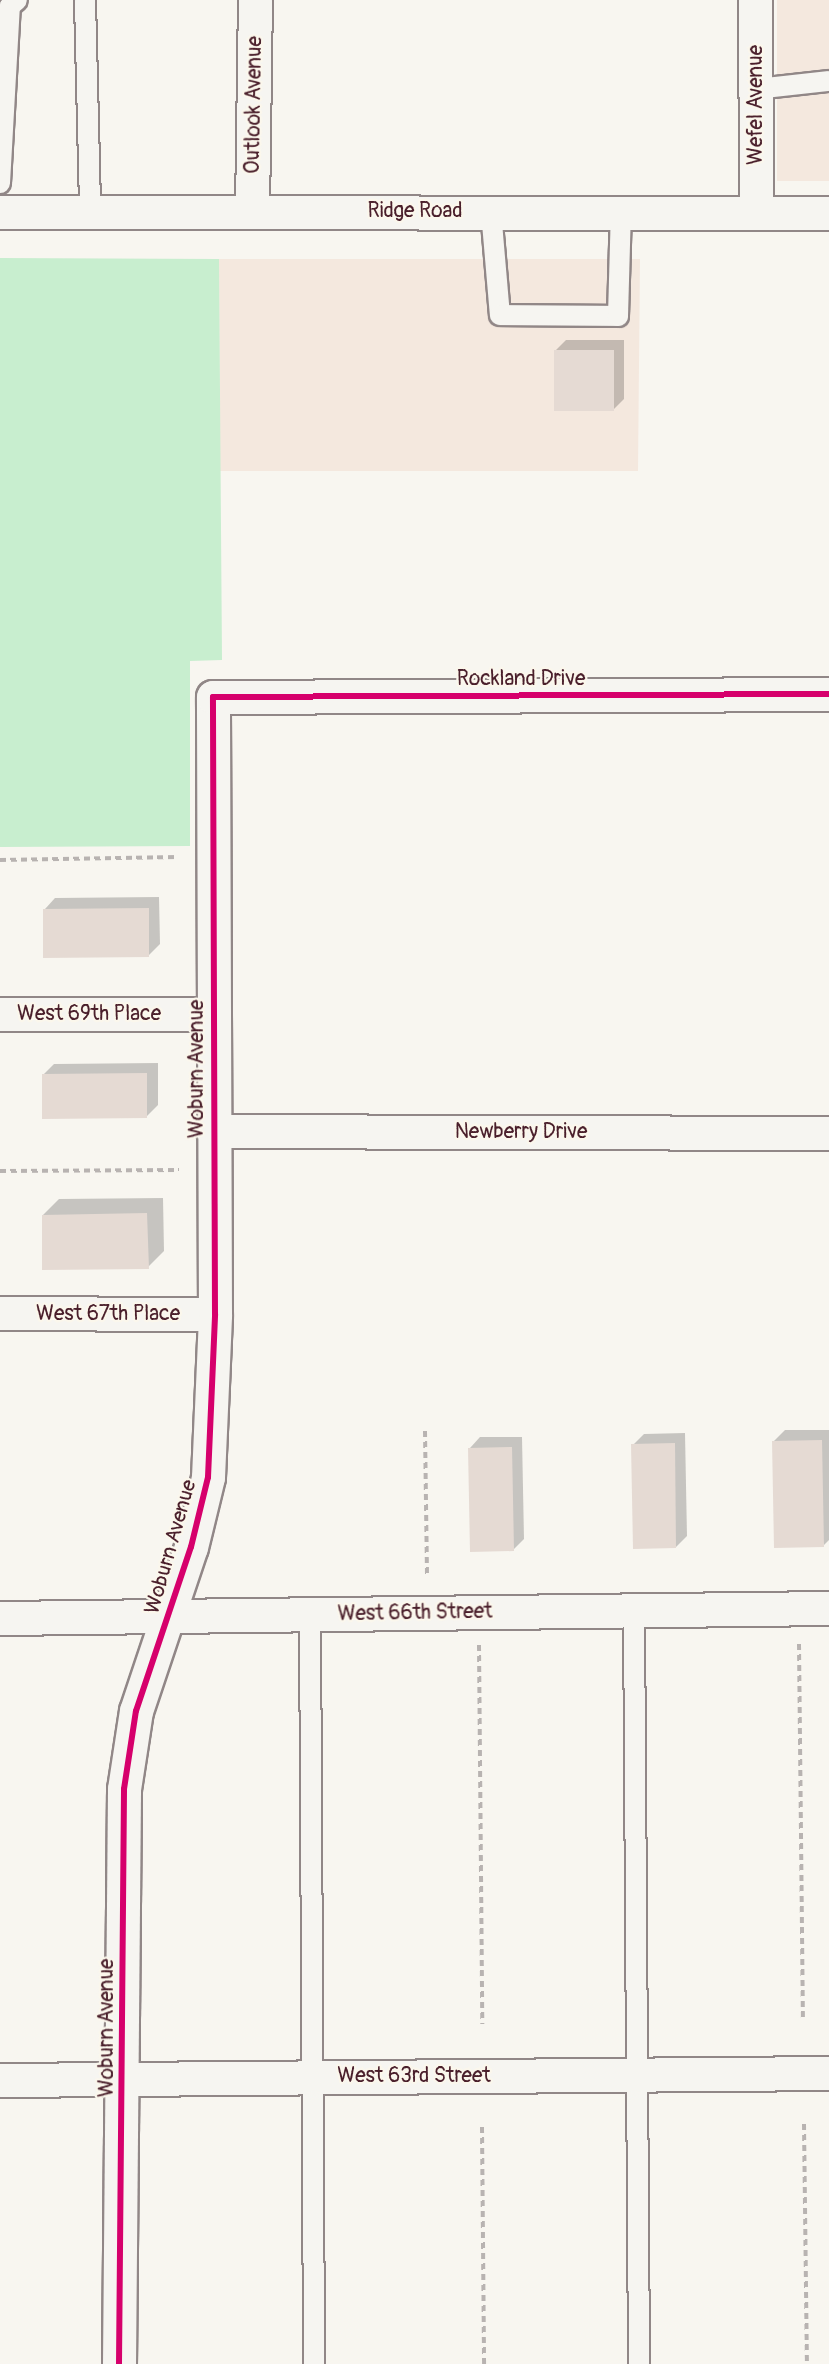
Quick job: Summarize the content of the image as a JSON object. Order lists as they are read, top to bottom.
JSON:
{
  "streets": {
    "street": [
      "Outlook Avenue",
      "Wefel Avenue",
      "Ridge Road",
      "Rockland Drive",
      "West 69th Place",
      "Woburn Avenue",
      "Newberry Drive",
      "West 67th Place",
      "West 66th Street",
      "West 63rd Street"
    ]
  },
  "crossings": [
    ["Outlook Avenue", "Ridge Road"],
    ["Wefel Avenue", "Ridge Road"],
    ["Rockland Drive", "Woburn Avenue"],
    ["West 69th Place", "Woburn Avenue"],
    ["Woburn Avenue", "Newberry Drive"],
    ["Woburn Avenue", "West 67th Place"],
    ["Woburn Avenue", "West 66th Street"],
    ["Woburn Avenue", "West 63rd Street"]
  ]
}
